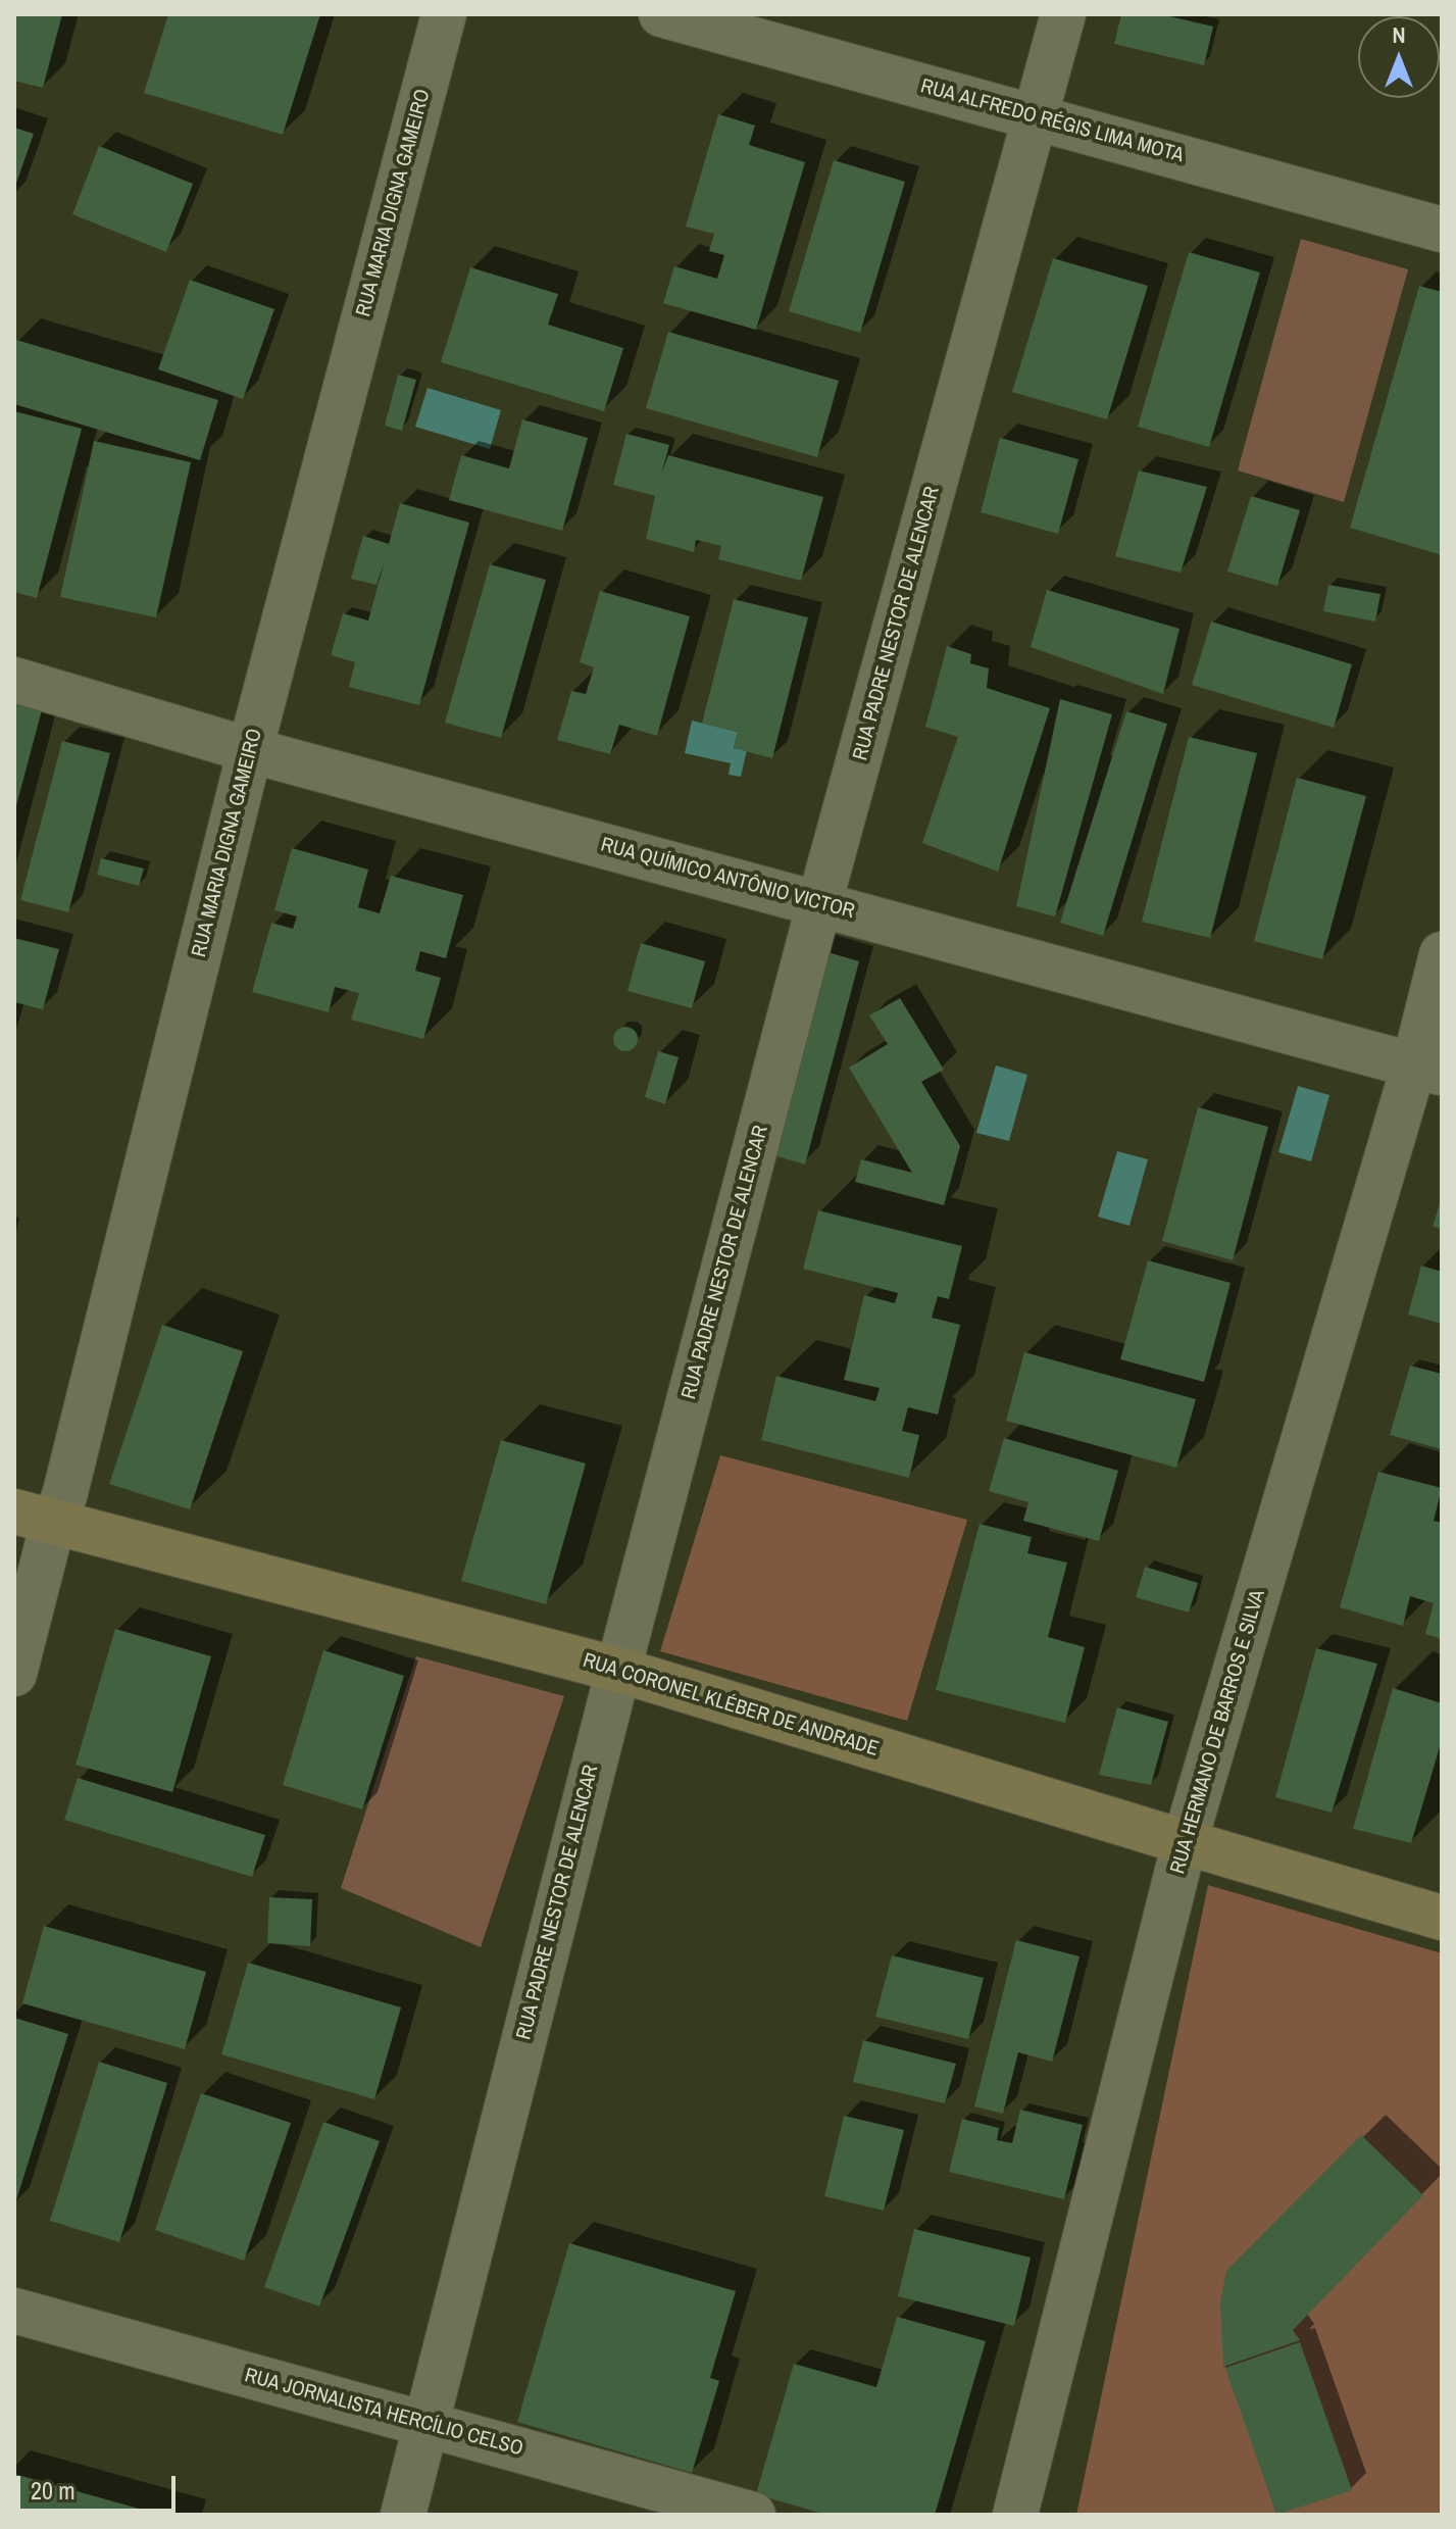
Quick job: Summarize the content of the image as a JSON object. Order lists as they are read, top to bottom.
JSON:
{
  "streets": {
    "main road": ["RUA CORONEL KLÉBER DE ANDRADE"],
    "street": [
      "RUA ALFREDO RÉGIS LIMA MOTA",
      "RUA MARIA DIGNA GAMEIRO",
      "RUA PADRE NESTOR DE ALENCAR",
      "RUA QUÍMICO ANTÔNIO VICTOR",
      "RUA HERMANO DE BARROS E SILVA",
      "RUA JORNALISTA HERCÍLIO CELSO"
    ]
  },
  "crossings": [
    ["RUA ALFREDO RÉGIS LIMA MOTA", "RUA PADRE NESTOR DE ALENCAR"],
    ["RUA MARIA DIGNA GAMEIRO", "RUA QUÍMICO ANTÔNIO VICTOR"],
    ["RUA MARIA DIGNA GAMEIRO", "RUA CORONEL KLÉBER DE ANDRADE"],
    ["RUA PADRE NESTOR DE ALENCAR", "RUA QUÍMICO ANTÔNIO VICTOR"],
    ["RUA PADRE NESTOR DE ALENCAR", "RUA CORONEL KLÉBER DE ANDRADE"],
    ["RUA PADRE NESTOR DE ALENCAR", "RUA JORNALISTA HERCÍLIO CELSO"],
    ["RUA QUÍMICO ANTÔNIO VICTOR", "RUA HERMANO DE BARROS E SILVA"],
    ["RUA CORONEL KLÉBER DE ANDRADE", "RUA HERMANO DE BARROS E SILVA"]
  ],
  "scale_bar": "20 m",
  "north": "top"
}
